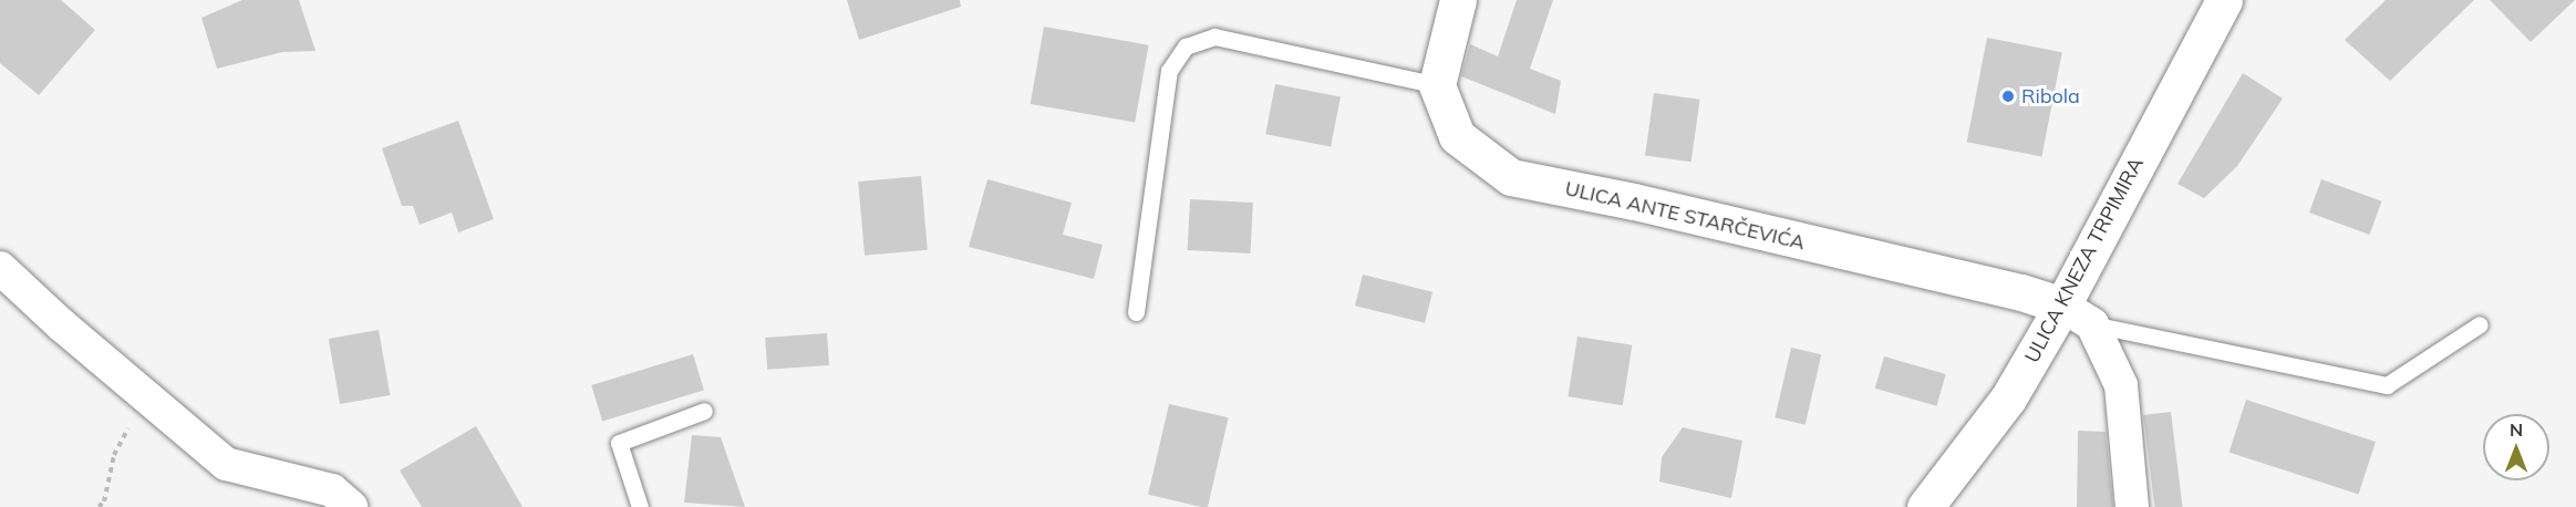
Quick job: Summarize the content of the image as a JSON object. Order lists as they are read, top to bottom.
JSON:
{
  "streets": {
    "street": ["ULICA ANTE STARČEVIĆA", "ULICA KNEZA TRPIMIRA"]
  },
  "crossings": [
    ["ULICA ANTE STARČEVIĆA", "ULICA KNEZA TRPIMIRA"]
  ],
  "places": ["Ribola"],
  "north": "top"
}
